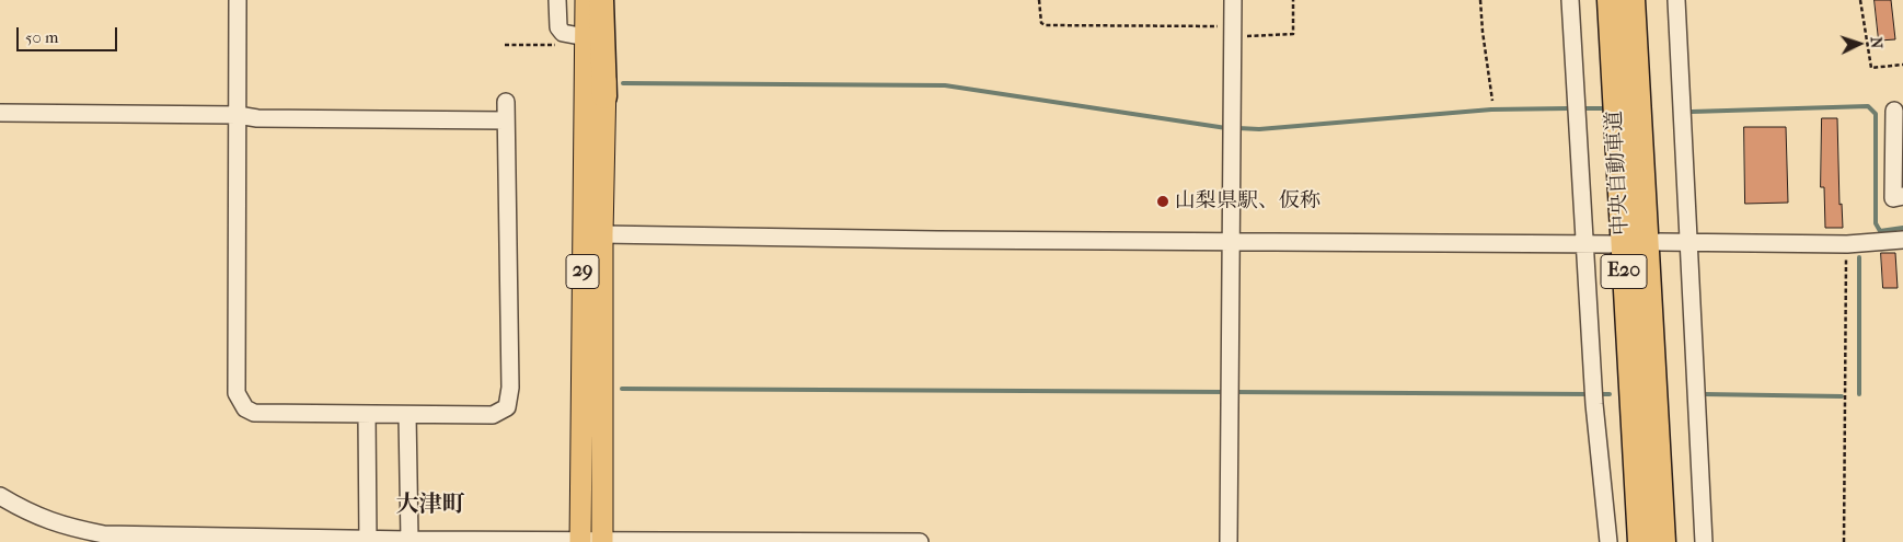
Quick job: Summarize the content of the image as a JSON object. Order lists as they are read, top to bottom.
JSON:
{
  "streets": {
    "highway": ["中央自動車道", "E20"],
    "main road": ["29"]
  },
  "districts": ["大津町"],
  "places": ["山梨県駅、仮称"],
  "scale_bar": "50 m",
  "north": "right"
}
